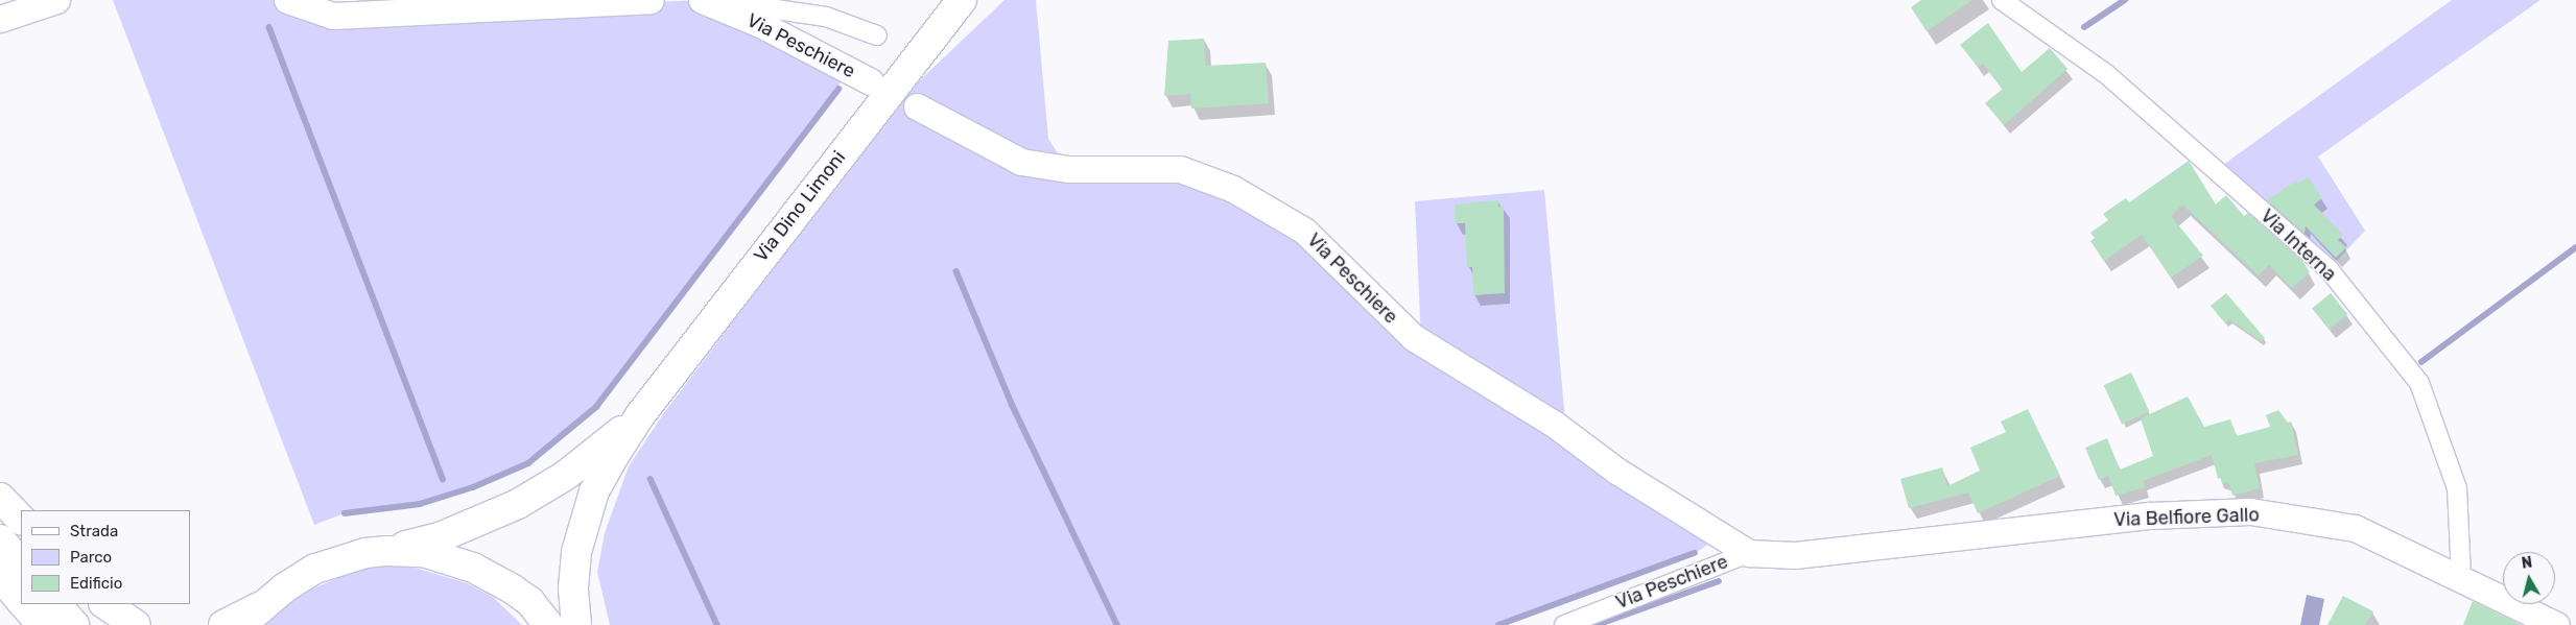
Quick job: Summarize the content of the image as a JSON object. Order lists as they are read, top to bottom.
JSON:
{
  "streets": {
    "main road": ["Via Dino Limoni"],
    "street": ["Via Peschiere", "Via Interna", "Via Belfiore Gallo"]
  },
  "crossings": [
    ["Via Peschiere", "Via Belfiore Gallo"],
    ["Via Interna", "Via Belfiore Gallo"]
  ],
  "legend": ["Strada", "Parco", "Edificio"],
  "north": "top"
}
